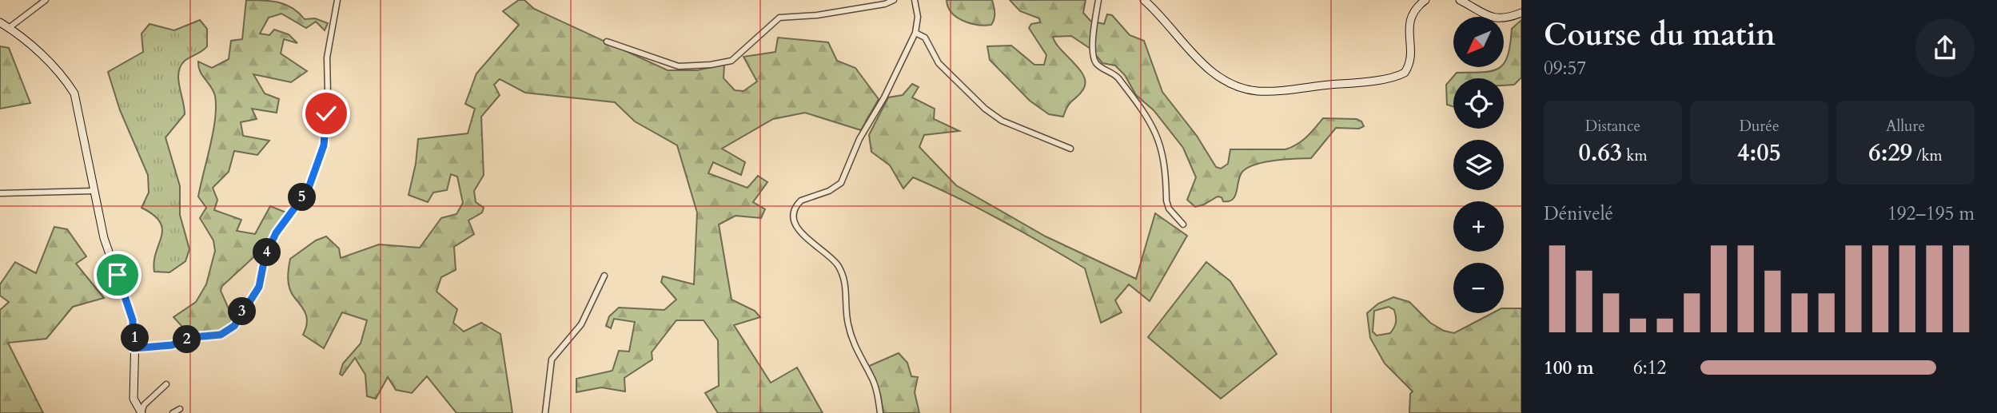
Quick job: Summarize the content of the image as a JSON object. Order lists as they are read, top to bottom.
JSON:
{
  "north": "bottom left",
  "page": {
    "heading": ["Course du matin", "09:57"],
    "map_buttons": ["+", "−"],
    "stats": [
      ["Distance", "0.63 km"],
      ["Durée", "4:05"],
      ["Allure", "6:29 /km"]
    ],
    "pins": [
      "5",
      "4",
      "3",
      "1",
      "2"
    ],
    "chart": ["Dénivelé", "192–195 m"],
    "list": [
      {
        "name": "100 m",
        "note": "6:12"
      }
    ]
  }
}
